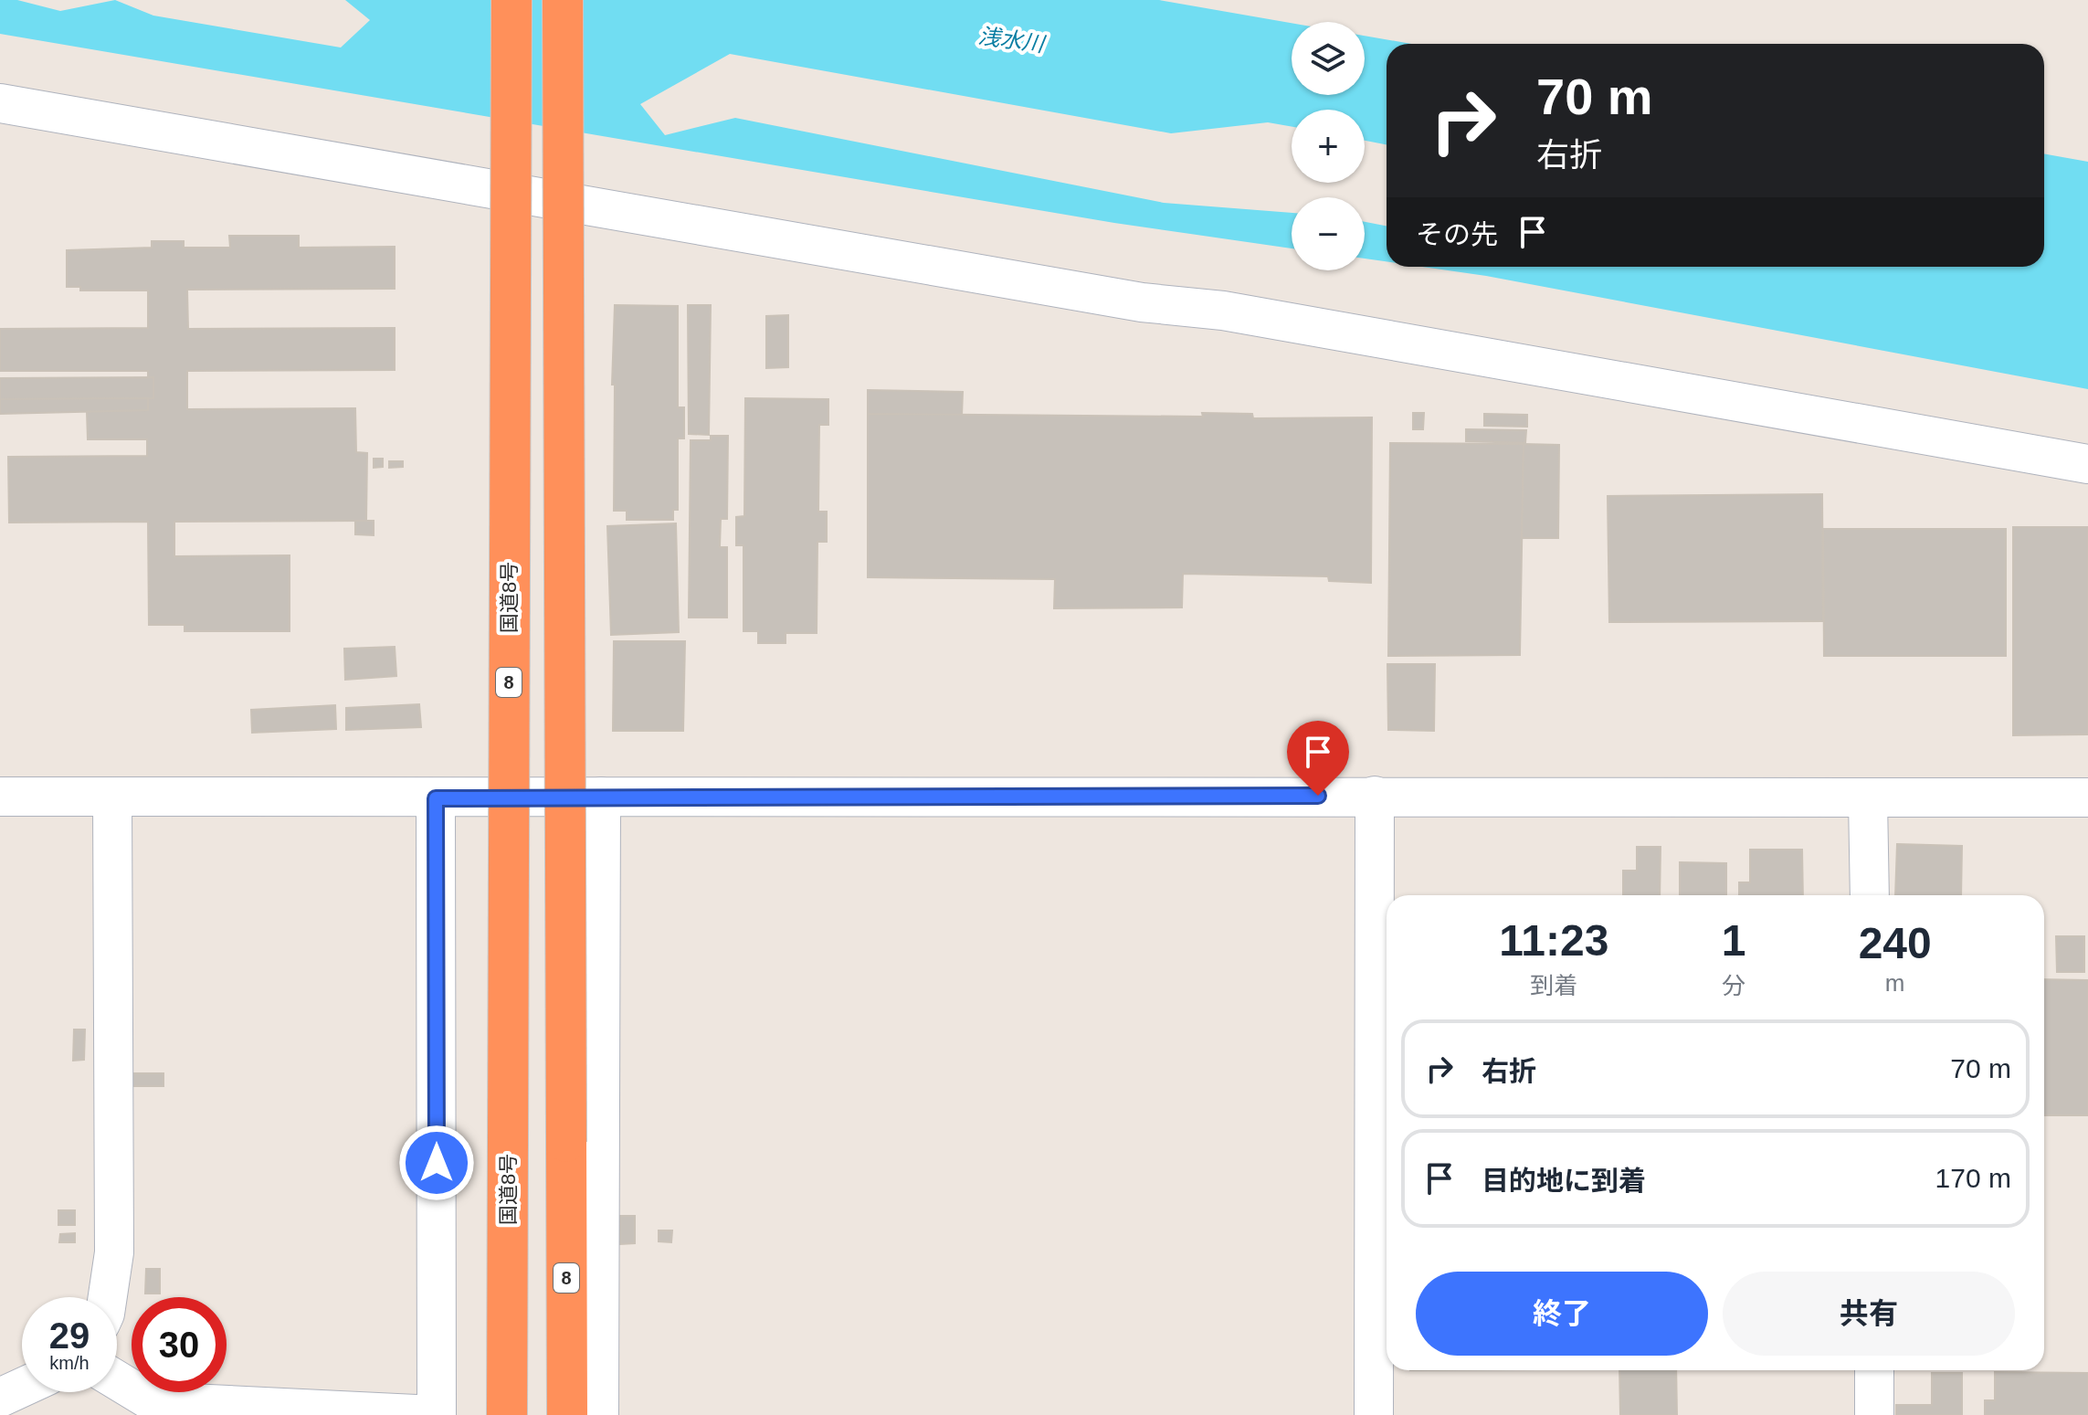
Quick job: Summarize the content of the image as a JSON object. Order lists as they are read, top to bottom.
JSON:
{
  "streets": {
    "highway": ["国道8号", "8"]
  },
  "water": ["浅水川"],
  "page": {
    "map_buttons": ["+", "−"],
    "turn": ["70 m", "右折"],
    "then": "その先",
    "eta": [
      "11:23",
      "到着",
      "1",
      "分",
      "240",
      "m"
    ],
    "list": [
      {
        "name": "右折",
        "value": "70 m"
      },
      {
        "name": "目的地に到着",
        "value": "170 m"
      }
    ],
    "buttons": ["終了", "共有"],
    "speed": "29 km/h",
    "limit": "30"
  }
}
